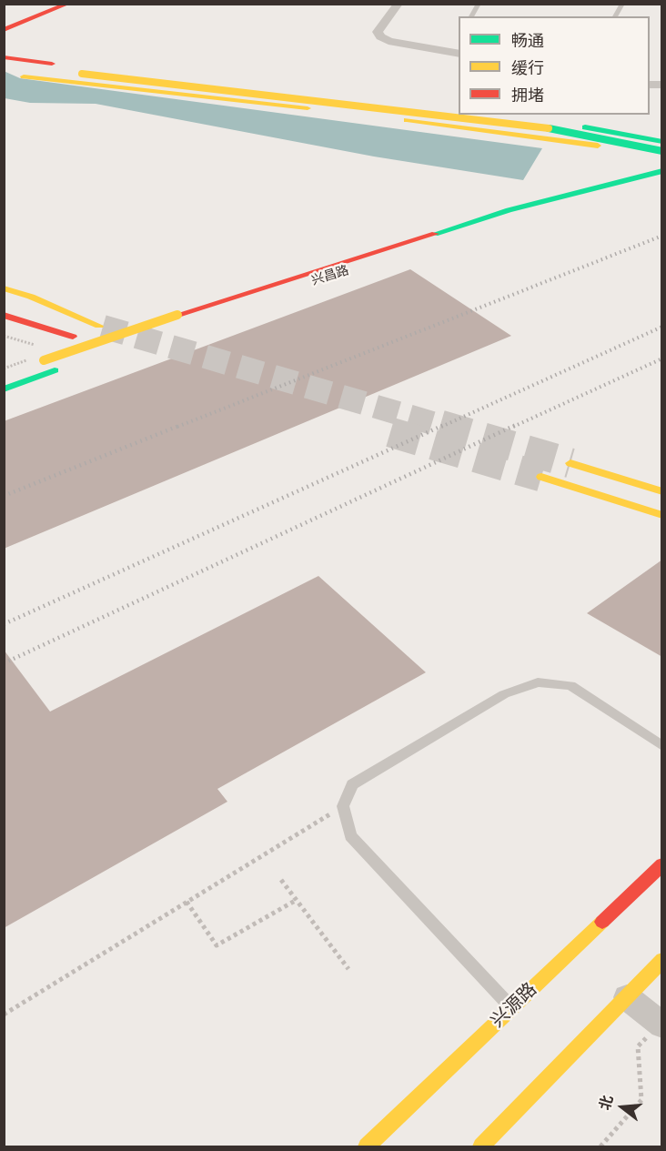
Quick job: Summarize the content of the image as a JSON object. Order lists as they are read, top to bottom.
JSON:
{
  "streets": {
    "main road": ["兴昌路", "兴源路"]
  },
  "legend": ["畅通", "缓行", "拥堵"],
  "north": "left"
}
